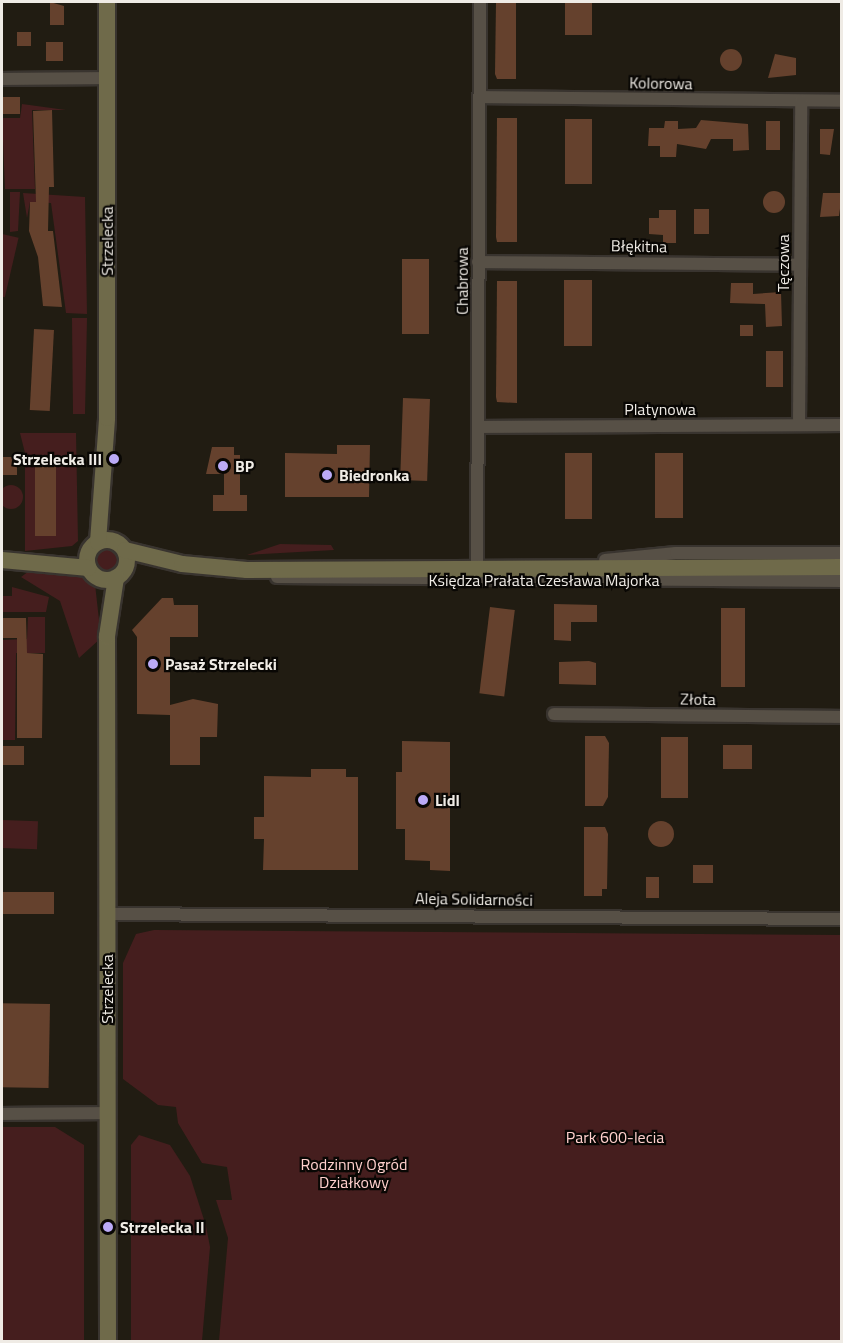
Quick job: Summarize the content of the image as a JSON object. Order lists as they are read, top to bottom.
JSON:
{
  "streets": {
    "street": [
      "Kolorowa",
      "Strzelecka",
      "Błękitna",
      "Tęczowa",
      "Chabrowa",
      "Platynowa",
      "Księdza Prałata Czesława Majorka",
      "Złota",
      "Aleja Solidarności"
    ]
  },
  "crossings": [
    ["Kolorowa", "Tęczowa"],
    ["Kolorowa", "Chabrowa"],
    ["Strzelecka", "Księdza Prałata Czesława Majorka"],
    ["Strzelecka", "Aleja Solidarności"],
    ["Błękitna", "Tęczowa"],
    ["Błękitna", "Chabrowa"],
    ["Tęczowa", "Platynowa"],
    ["Chabrowa", "Platynowa"],
    ["Chabrowa", "Księdza Prałata Czesława Majorka"]
  ],
  "parks": ["Park 600-lecia", "Rodzinny Ogród Działkowy"],
  "places": [
    "Strzelecka III",
    "BP",
    "Biedronka",
    "Pasaż Strzelecki",
    "Lidl",
    "Strzelecka II"
  ]
}
